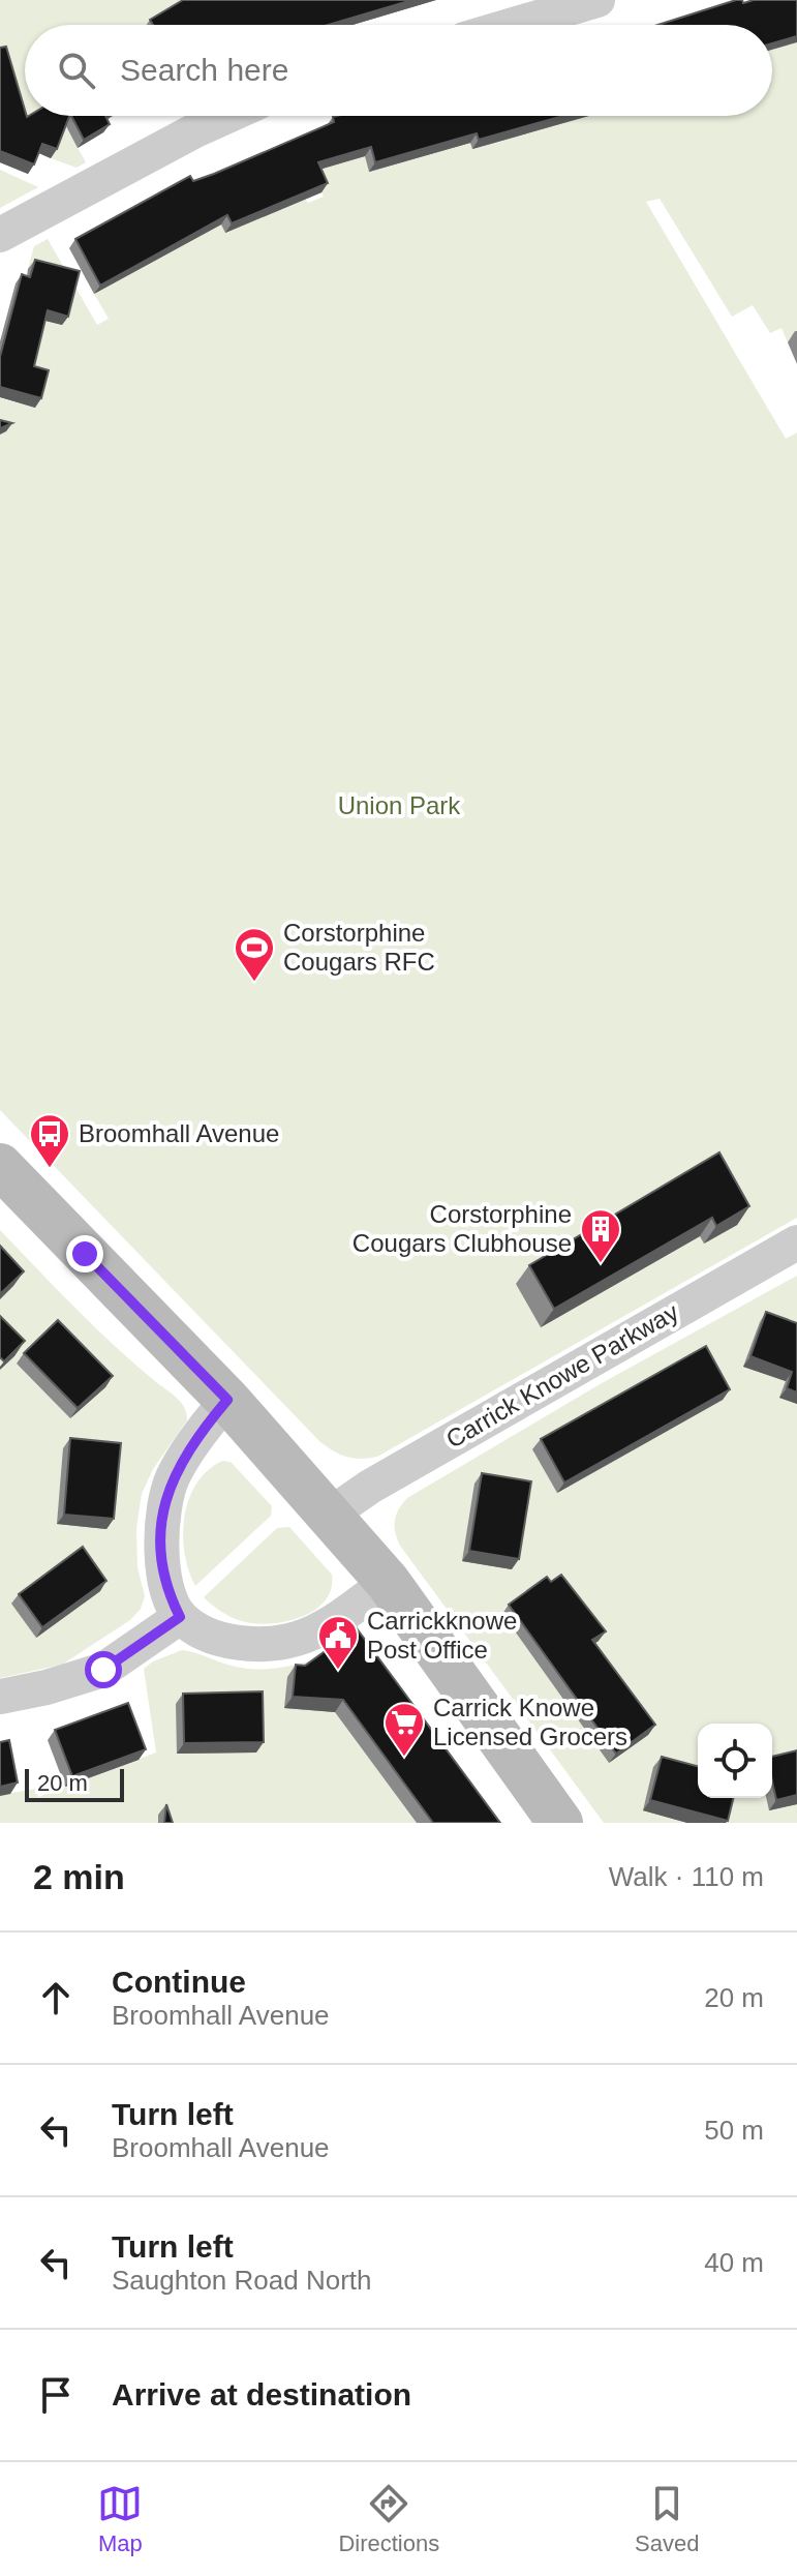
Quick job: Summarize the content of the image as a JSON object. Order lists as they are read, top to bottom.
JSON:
{
  "streets": {
    "street": ["Carrick Knowe Parkway"]
  },
  "parks": ["Union Park"],
  "places": {
    "sports": ["Corstorphine Cougars RFC"],
    "bus stop": ["Broomhall Avenue"],
    "building": ["Corstorphine Cougars Clubhouse"],
    "public building": ["Carrickknowe Post Office"],
    "supermarket": ["Carrick Knowe Licensed Grocers"]
  },
  "scale_bar": "20 m",
  "page": {
    "search": "Search here",
    "scale": "20 m",
    "heading": ["2 min", "Walk · 110 m"],
    "list": [
      ["Continue", "Broomhall Avenue", "20 m"],
      ["Turn left", "Broomhall Avenue", "50 m"],
      ["Turn left", "Saughton Road North", "40 m"],
      "Arrive at destination"
    ],
    "nav": ["Map", "Directions", "Saved"]
  }
}
